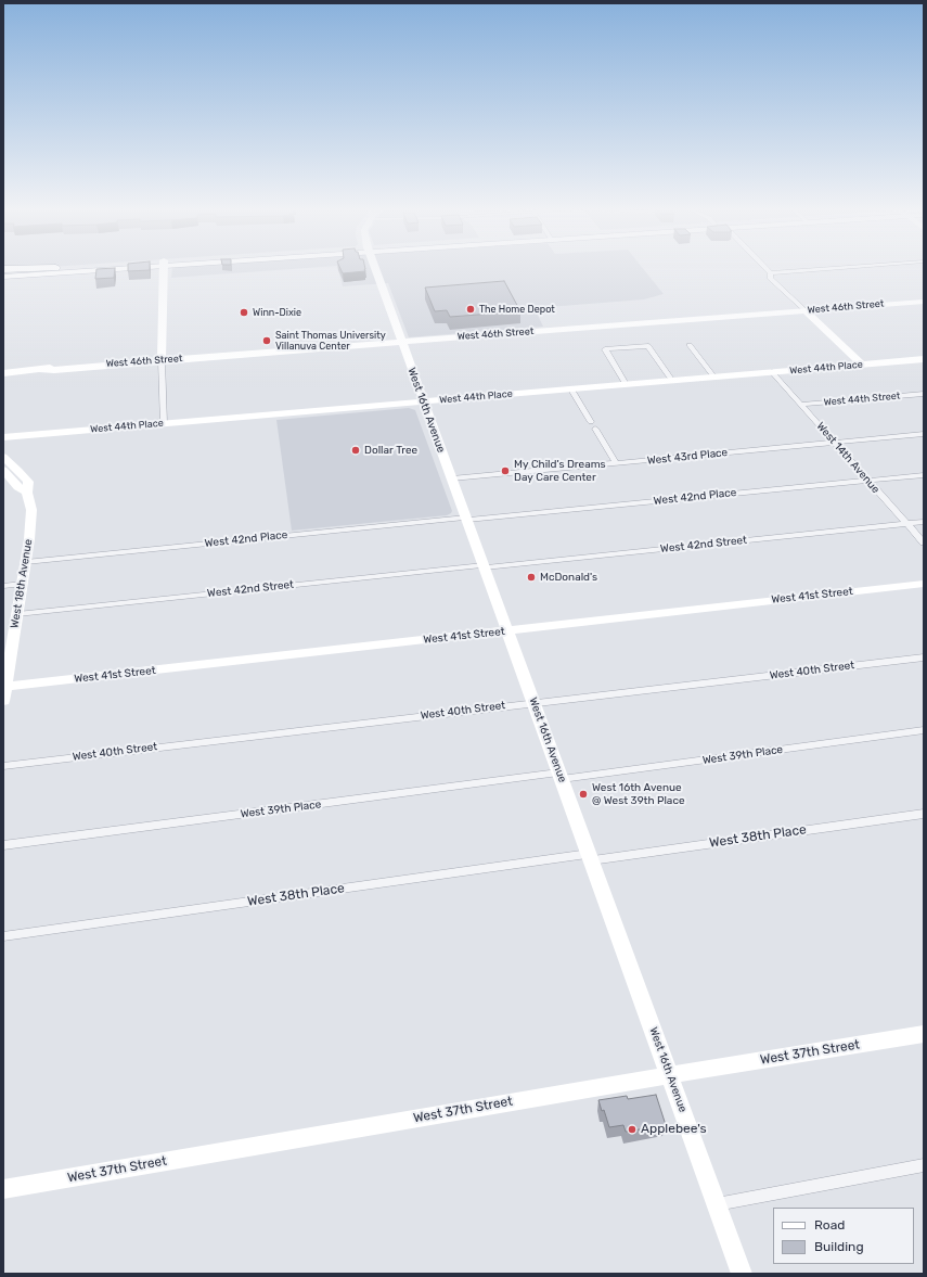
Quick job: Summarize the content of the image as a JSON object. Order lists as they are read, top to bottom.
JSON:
{
  "streets": {
    "street": [
      "West 46th Street",
      "West 44th Place",
      "West 44th Street",
      "West 16th Avenue",
      "West 43rd Place",
      "West 14th Avenue",
      "West 42nd Place",
      "West 42nd Street",
      "West 18th Avenue",
      "West 41st Street",
      "West 40th Street",
      "West 39th Place",
      "West 38th Place",
      "West 37th Street"
    ]
  },
  "crossings": [
    ["West 46th Street", "West 16th Avenue"],
    ["West 44th Place", "West 16th Avenue"],
    ["West 44th Place", "West 14th Avenue"],
    ["West 44th Street", "West 14th Avenue"],
    ["West 16th Avenue", "West 43rd Place"],
    ["West 16th Avenue", "West 42nd Place"],
    ["West 16th Avenue", "West 42nd Street"],
    ["West 16th Avenue", "West 41st Street"],
    ["West 16th Avenue", "West 40th Street"],
    ["West 16th Avenue", "West 39th Place"],
    ["West 16th Avenue", "West 38th Place"],
    ["West 16th Avenue", "West 37th Street"],
    ["West 43rd Place", "West 14th Avenue"],
    ["West 14th Avenue", "West 42nd Place"],
    ["West 14th Avenue", "West 42nd Street"],
    ["West 42nd Place", "West 18th Avenue"],
    ["West 42nd Street", "West 18th Avenue"],
    ["West 18th Avenue", "West 41st Street"]
  ],
  "places": [
    "The Home Depot",
    "Winn-Dixie",
    "Saint Thomas University Villanuva Center",
    "Dollar Tree",
    "My Child's Dreams Day Care Center",
    "McDonald's",
    "West 16th Avenue @ West 39th Place",
    "Applebee's"
  ],
  "legend": ["Road", "Building"]
}
